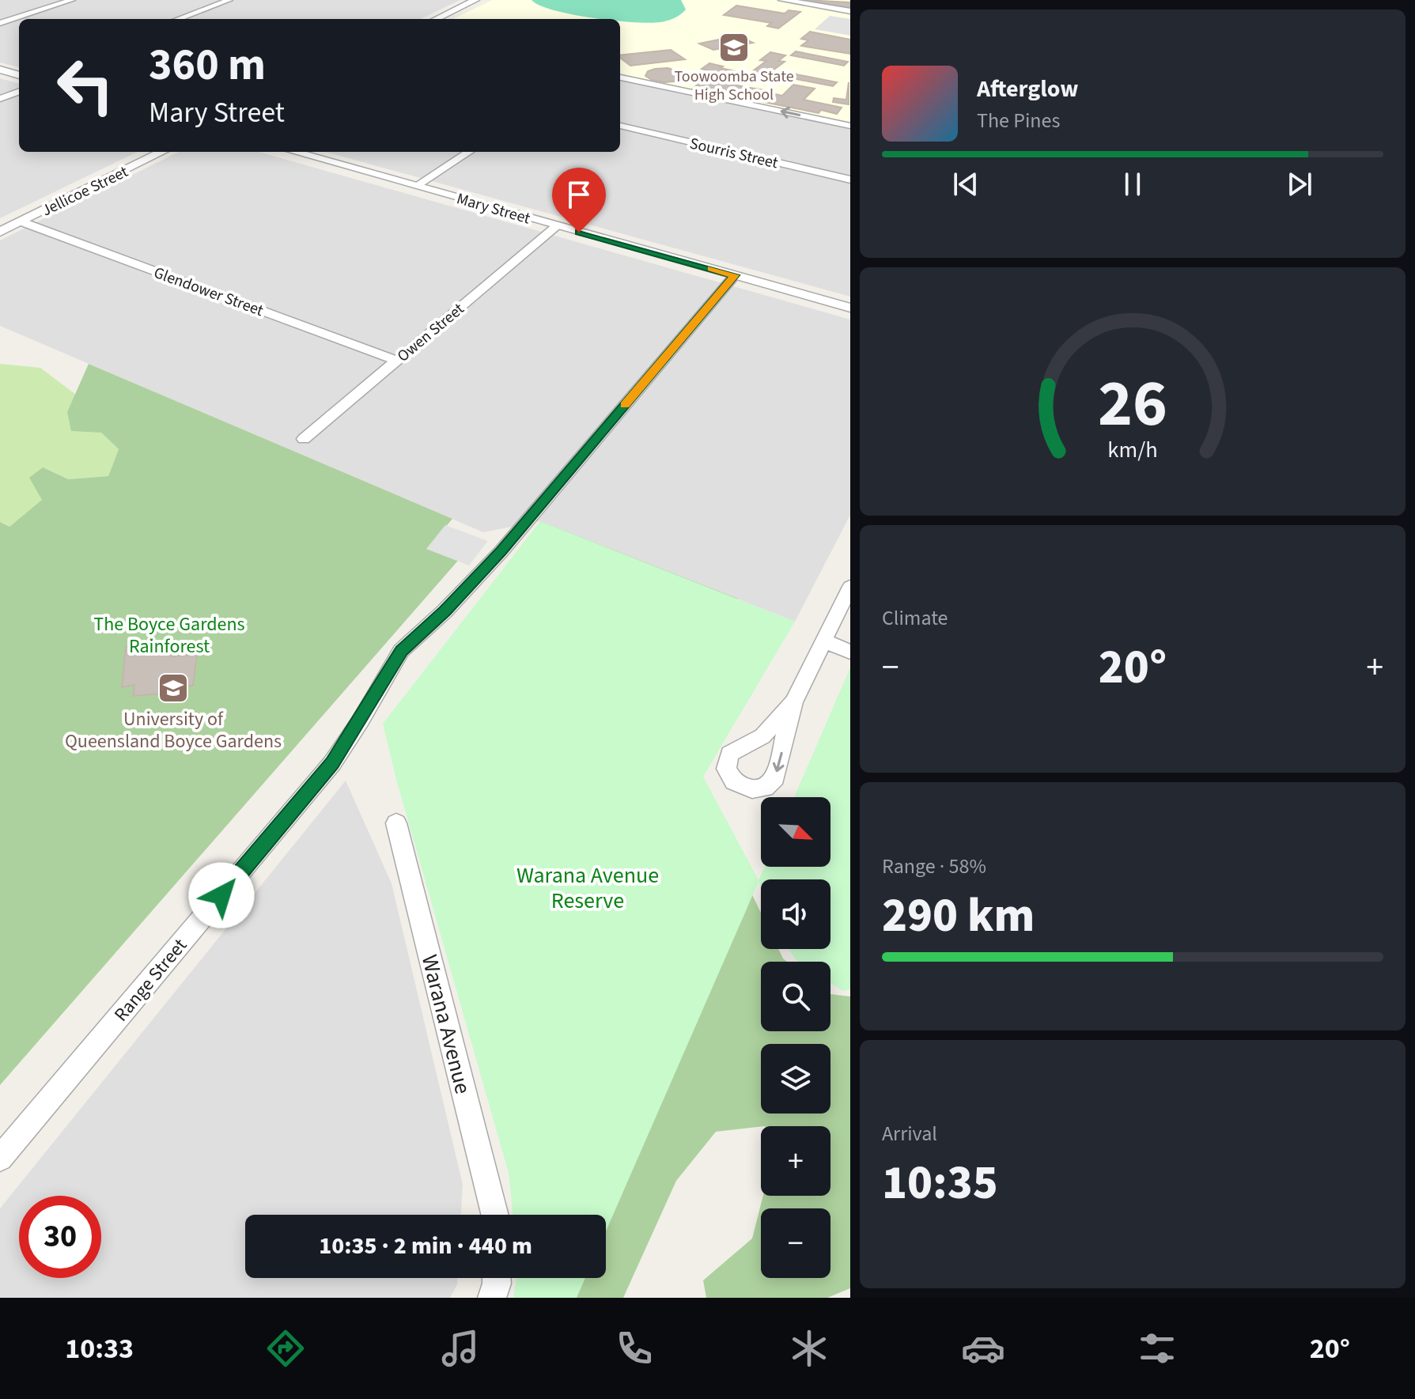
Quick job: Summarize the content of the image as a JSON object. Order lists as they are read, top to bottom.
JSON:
{
  "streets": {
    "street": [
      "Sourris Street",
      "Jellicoe Street",
      "Mary Street",
      "Glendower Street",
      "Owen Street",
      "Range Street",
      "Warana Avenue"
    ]
  },
  "crossings": [
    ["Jellicoe Street", "Glendower Street"],
    ["Mary Street", "Owen Street"],
    ["Mary Street", "Range Street"],
    ["Glendower Street", "Owen Street"]
  ],
  "parks": ["The Boyce Gardens Rainforest", "Warana Avenue Reserve"],
  "places": {
    "school or university": ["Toowoomba State High School", "University of Queensland Boyce Gardens"]
  },
  "north": "bottom right",
  "page": {
    "turn": ["360 m", "Mary Street"],
    "song": ["Afterglow", "The Pines"],
    "tile": [
      "Climate",
      ["Range · 58%", "290 km"],
      ["Arrival", "10:35"]
    ],
    "heat": ["−", "20°", "+"],
    "map_buttons": ["+", "−"],
    "limit": "30",
    "trip": "10:35 · 2 min · 440 m",
    "tabs": ["10:33", "20°"],
    "gauge": ["26", "km/h"]
  }
}
